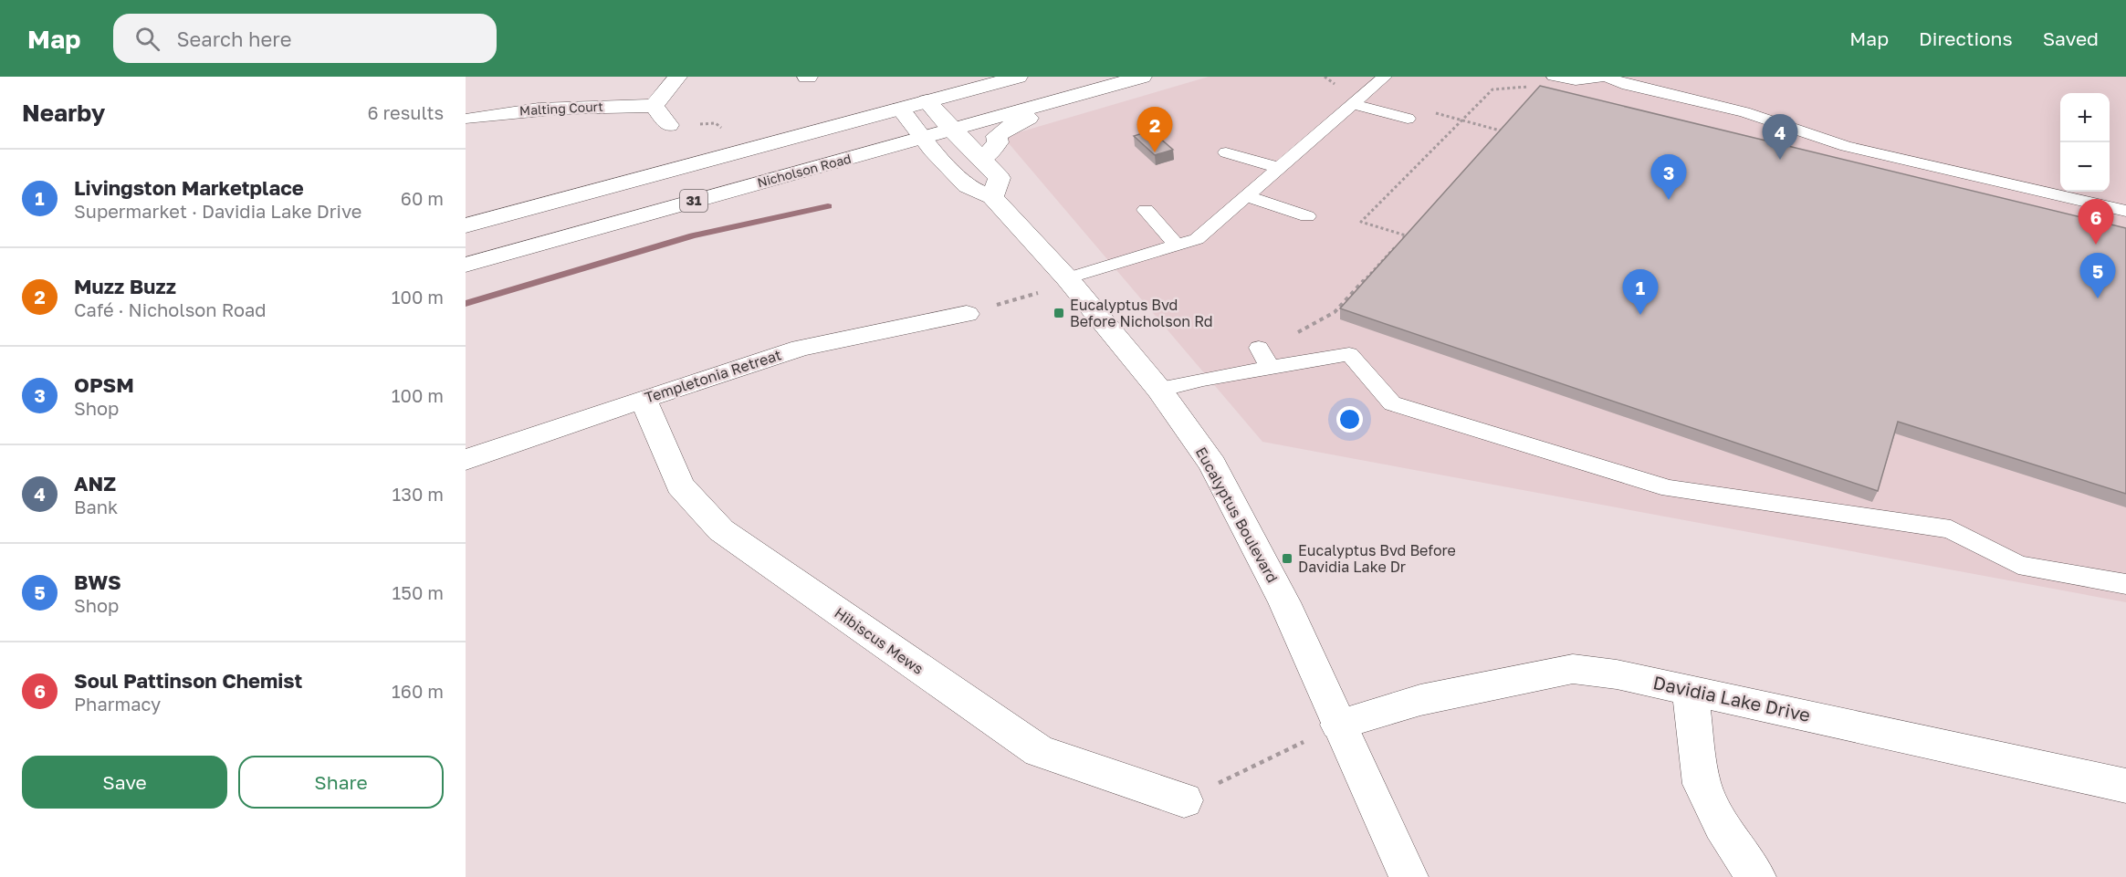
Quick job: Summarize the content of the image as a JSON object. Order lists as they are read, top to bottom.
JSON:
{
  "streets": {
    "street": [
      "Malting Court",
      "Nicholson Road",
      "31",
      "Templetonia Retreat",
      "Eucalyptus Boulevard",
      "Hibiscus Mews",
      "Davidia Lake Drive"
    ]
  },
  "crossings": [
    ["Nicholson Road", "Eucalyptus Boulevard"],
    ["31", "Eucalyptus Boulevard"],
    ["Templetonia Retreat", "Hibiscus Mews"],
    ["Eucalyptus Boulevard", "Davidia Lake Drive"]
  ],
  "places": {
    "transit": ["Eucalyptus Bvd Before Nicholson Rd", "Eucalyptus Bvd Before Davidia Lake Dr"]
  },
  "page": {
    "header": "Map",
    "search": "Search here",
    "nav": ["Map", "Directions", "Saved"],
    "heading": ["Nearby", "6 results"],
    "map_buttons": ["+", "−"],
    "pins": [
      "2",
      "4",
      "3",
      "6",
      "5",
      "1"
    ],
    "list": [
      {
        "mark": "1",
        "name": "Livingston Marketplace",
        "note": "Supermarket · Davidia Lake Drive",
        "value": "60 m"
      },
      {
        "mark": "2",
        "name": "Muzz Buzz",
        "note": "Café · Nicholson Road",
        "value": "100 m"
      },
      {
        "mark": "3",
        "name": "OPSM",
        "note": "Shop",
        "value": "100 m"
      },
      {
        "mark": "4",
        "name": "ANZ",
        "note": "Bank",
        "value": "130 m"
      },
      {
        "mark": "5",
        "name": "BWS",
        "note": "Shop",
        "value": "150 m"
      },
      {
        "mark": "6",
        "name": "Soul Pattinson Chemist",
        "note": "Pharmacy",
        "value": "160 m"
      }
    ],
    "buttons": ["Save", "Share"]
  }
}
